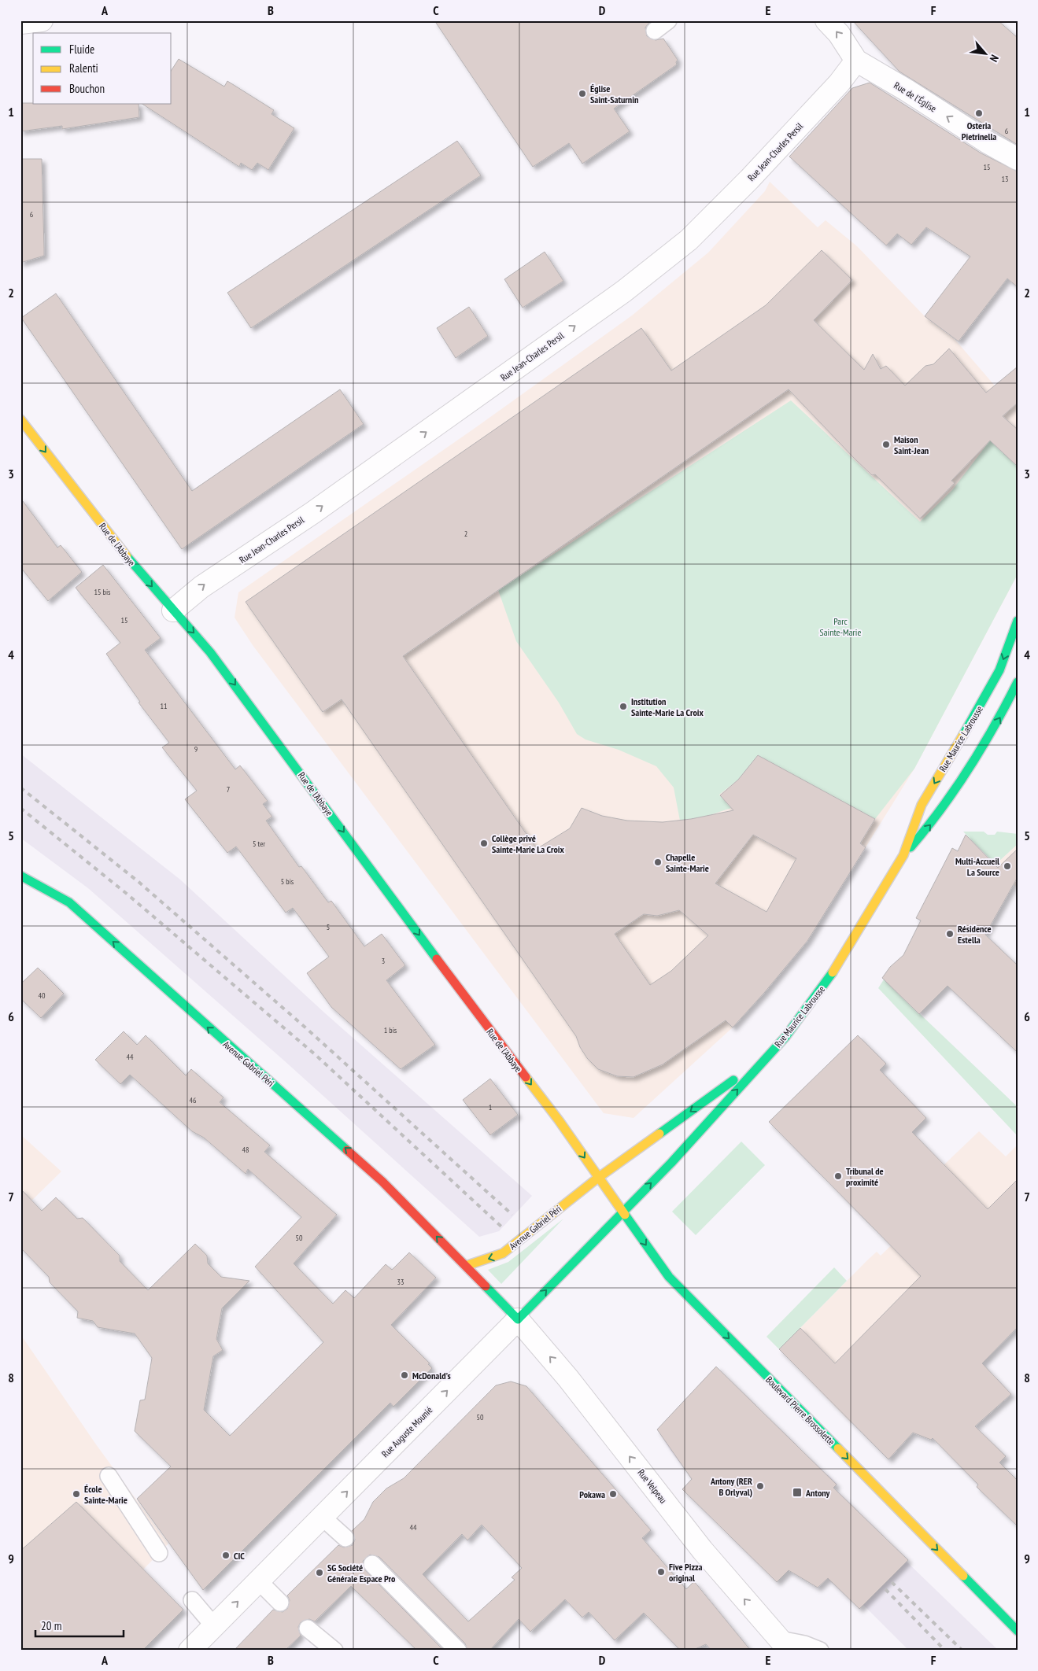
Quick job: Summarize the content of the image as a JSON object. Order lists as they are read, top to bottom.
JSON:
{
  "streets": {
    "main road": [
      "Rue de l'Abbaye",
      "Rue Maurice Labrousse",
      "Avenue Gabriel Péri",
      "Boulevard Pierre Brossolette",
      "Rue Auguste Mounié"
    ],
    "street": ["Rue de l'Église", "Rue Jean-Charles Persil", "Rue Velpeau"]
  },
  "crossings": [
    ["Rue de l'Église", "Rue Jean-Charles Persil"],
    ["Rue Jean-Charles Persil", "Rue de l'Abbaye"],
    ["Rue de l'Abbaye", "Rue Maurice Labrousse"],
    ["Rue de l'Abbaye", "Avenue Gabriel Péri"],
    ["Rue de l'Abbaye", "Boulevard Pierre Brossolette"],
    ["Rue Maurice Labrousse", "Avenue Gabriel Péri"],
    ["Rue Maurice Labrousse", "Boulevard Pierre Brossolette"],
    ["Rue Maurice Labrousse", "Rue Auguste Mounié"],
    ["Avenue Gabriel Péri", "Boulevard Pierre Brossolette"],
    ["Avenue Gabriel Péri", "Rue Auguste Mounié"],
    ["Avenue Gabriel Péri", "Rue Velpeau"],
    ["Boulevard Pierre Brossolette", "Rue Auguste Mounié"],
    ["Rue Auguste Mounié", "Rue Velpeau"]
  ],
  "one_way": [
    "Rue de l'Église",
    "Rue Jean-Charles Persil",
    "Rue de l'Abbaye",
    "Avenue Gabriel Péri",
    "Boulevard Pierre Brossolette",
    "Rue Auguste Mounié",
    "Rue Velpeau"
  ],
  "parks": ["Parc Sainte-Marie"],
  "places": {
    "other": [
      "Église Saint-Saturnin",
      "Osteria Pietrinella",
      "Maison Saint-Jean",
      "Institution Sainte-Marie La Croix",
      "Collège privé Sainte-Marie La Croix",
      "Chapelle Sainte-Marie",
      "Multi-Accueil La Source",
      "Résidence Estella",
      "Tribunal de proximité",
      "McDonald's",
      "Antony (RER B Orlyval)",
      "École Sainte-Marie",
      "Pokawa",
      "CIC",
      "Five Pizza original",
      "SG Société Générale Espace Pro"
    ],
    "transit": ["Antony"]
  },
  "house_numbers": [
    "6",
    "15",
    "13",
    "6",
    "2",
    "15 bis",
    "15",
    "11",
    "9",
    "7",
    "5 ter",
    "5 bis",
    "5",
    "3",
    "40",
    "1 bis",
    "44",
    "46",
    "1",
    "48",
    "50",
    "33",
    "50",
    "44"
  ],
  "legend": ["Fluide", "Ralenti", "Bouchon"],
  "scale_bar": "20 m",
  "north": "bottom right",
  "grid": {
    "columns": [
      "A",
      "B",
      "C",
      "D",
      "E",
      "F"
    ],
    "rows": [
      "1",
      "2",
      "3",
      "4",
      "5",
      "6",
      "7",
      "8",
      "9"
    ]
  }
}
